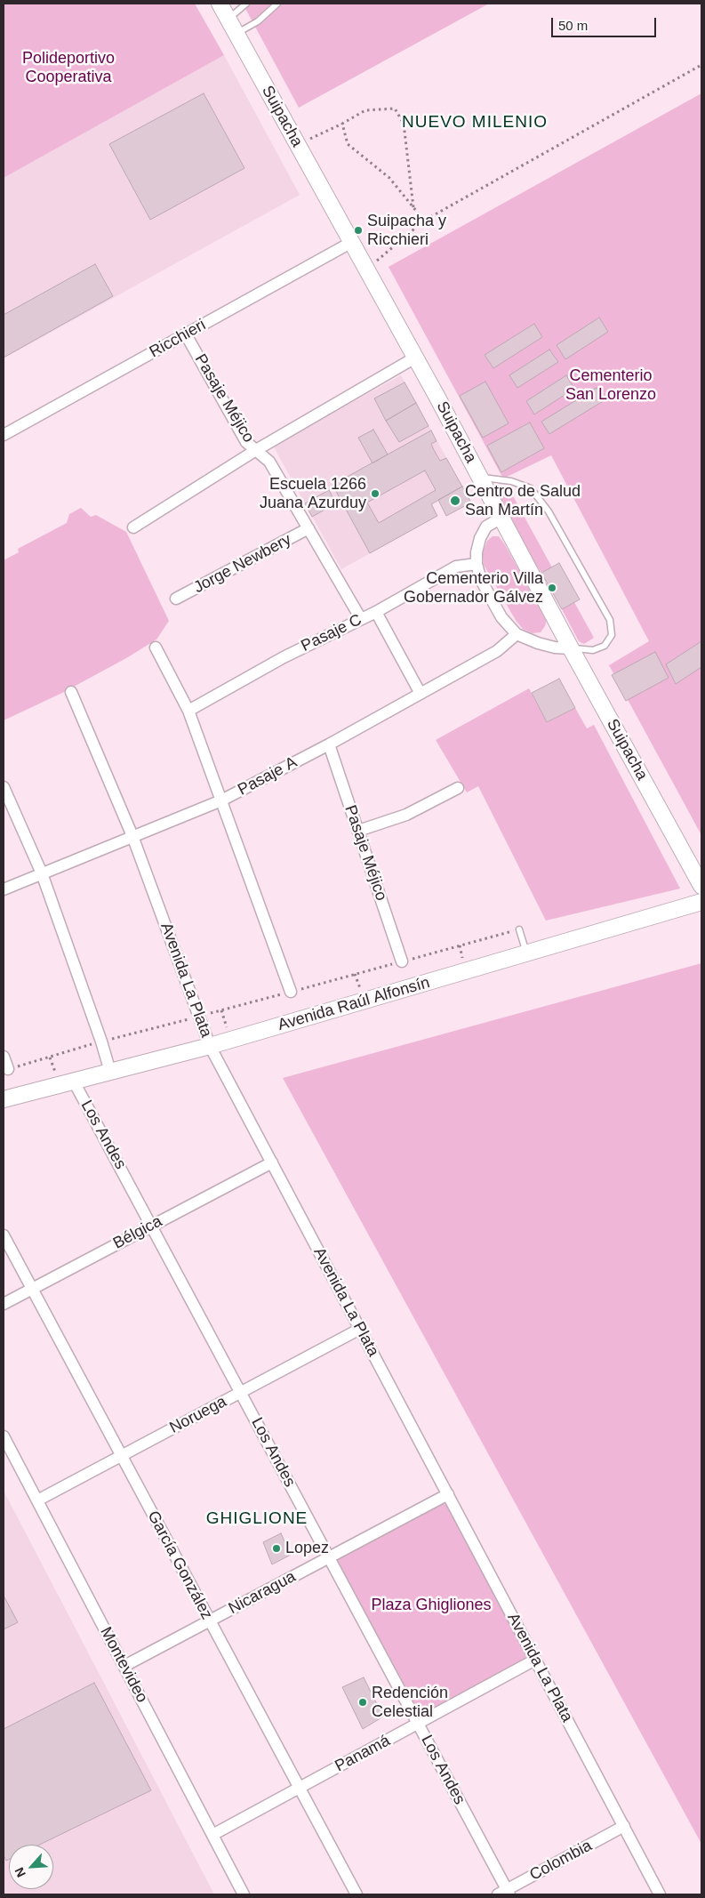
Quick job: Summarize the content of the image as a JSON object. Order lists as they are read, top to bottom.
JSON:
{
  "streets": {
    "street": [
      "Suipacha",
      "Ricchieri",
      "Pasaje Méjico",
      "Jorge Newbery",
      "Pasaje C",
      "Pasaje A",
      "Avenida La Plata",
      "Avenida Raúl Alfonsín",
      "Los Andes",
      "Bélgica",
      "Noruega",
      "García González",
      "Nicaragua",
      "Montevideo",
      "Panamá",
      "Colombia"
    ]
  },
  "crossings": [
    ["Suipacha", "Ricchieri"],
    ["Ricchieri", "Pasaje Méjico"],
    ["Pasaje Méjico", "Jorge Newbery"],
    ["Pasaje Méjico", "Pasaje C"],
    ["Pasaje Méjico", "Pasaje A"],
    ["Pasaje A", "Avenida La Plata"],
    ["Avenida La Plata", "Avenida Raúl Alfonsín"],
    ["Avenida La Plata", "Bélgica"],
    ["Avenida La Plata", "Noruega"],
    ["Avenida La Plata", "Nicaragua"],
    ["Avenida La Plata", "Panamá"],
    ["Avenida La Plata", "Colombia"],
    ["Avenida Raúl Alfonsín", "Los Andes"],
    ["Los Andes", "Bélgica"],
    ["Los Andes", "Noruega"],
    ["Los Andes", "Nicaragua"],
    ["Los Andes", "Panamá"],
    ["Los Andes", "Colombia"],
    ["Bélgica", "García González"],
    ["Noruega", "García González"],
    ["Noruega", "Montevideo"],
    ["García González", "Nicaragua"],
    ["García González", "Panamá"],
    ["Nicaragua", "Montevideo"],
    ["Montevideo", "Panamá"]
  ],
  "districts": ["NUEVO MILENIO", "GHIGLIONE"],
  "parks": ["Polideportivo Cooperativa", "Cementerio San Lorenzo", "Plaza Ghigliones"],
  "places": [
    "Suipacha y Ricchieri",
    "Escuela 1266 Juana Azurduy",
    "Centro de Salud San Martín",
    "Cementerio Villa Gobernador Gálvez",
    "Lopez",
    "Redención Celestial"
  ],
  "scale_bar": "50 m",
  "north": "bottom left"
}
